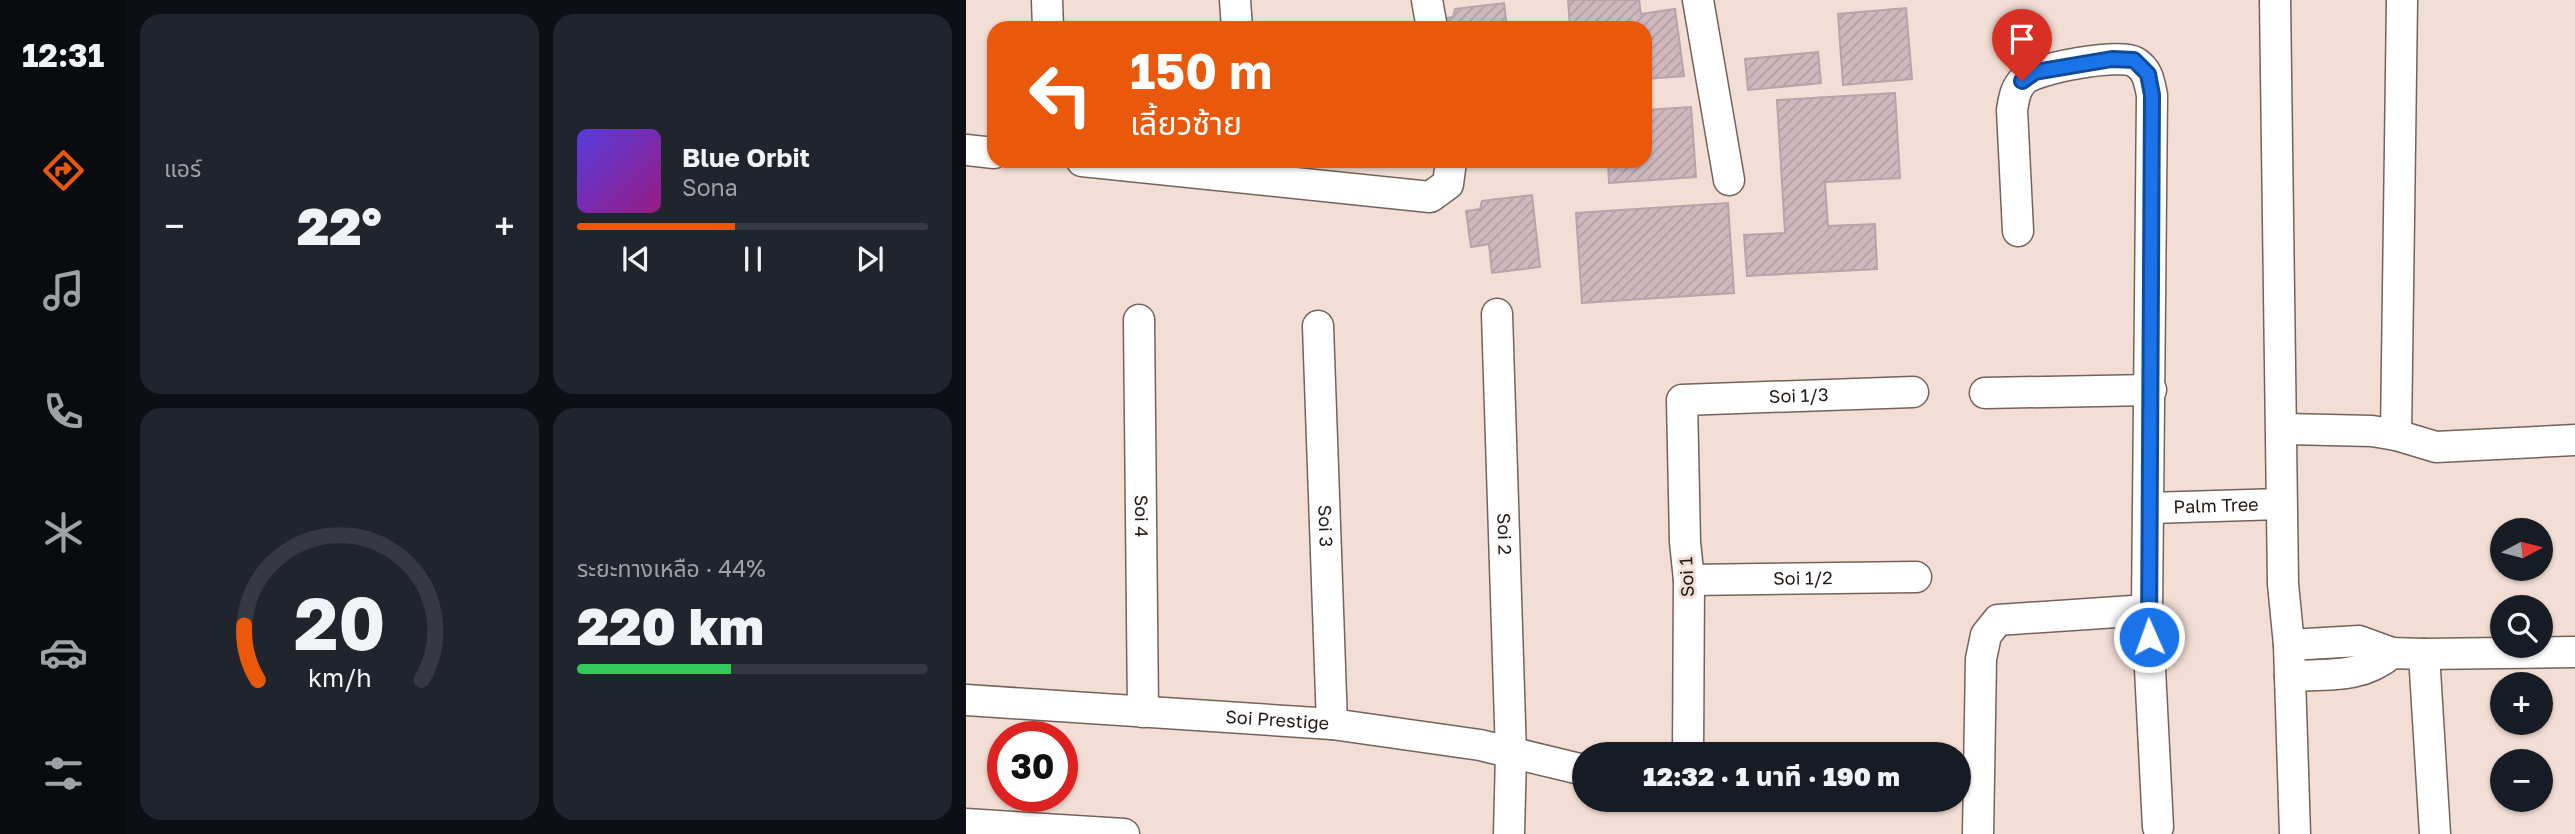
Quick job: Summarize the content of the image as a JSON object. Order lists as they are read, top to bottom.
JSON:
{
  "streets": {
    "street": [
      "Soi 1/3",
      "Palm Tree",
      "Soi 4",
      "Soi 3",
      "Soi 2",
      "Soi 1",
      "Soi 1/2",
      "Soi Prestige"
    ]
  },
  "crossings": [
    ["Soi 1/3", "Soi 1"],
    ["Soi 4", "Soi Prestige"],
    ["Soi 3", "Soi Prestige"],
    ["Soi 2", "Soi Prestige"],
    ["Soi 1", "Soi 1/2"]
  ],
  "north": "right",
  "page": {
    "tabs": "12:31",
    "tile": [
      "แอร์",
      ["ระยะทางเหลือ · 44%", "220 km"]
    ],
    "turn": ["150 m", "เลี้ยวซ้าย"],
    "song": ["Blue Orbit", "Sona"],
    "heat": ["−", "22°", "+"],
    "map_buttons": ["+", "−"],
    "limit": "30",
    "trip": "12:32 · 1 นาที · 190 m",
    "gauge": ["20", "km/h"]
  }
}
